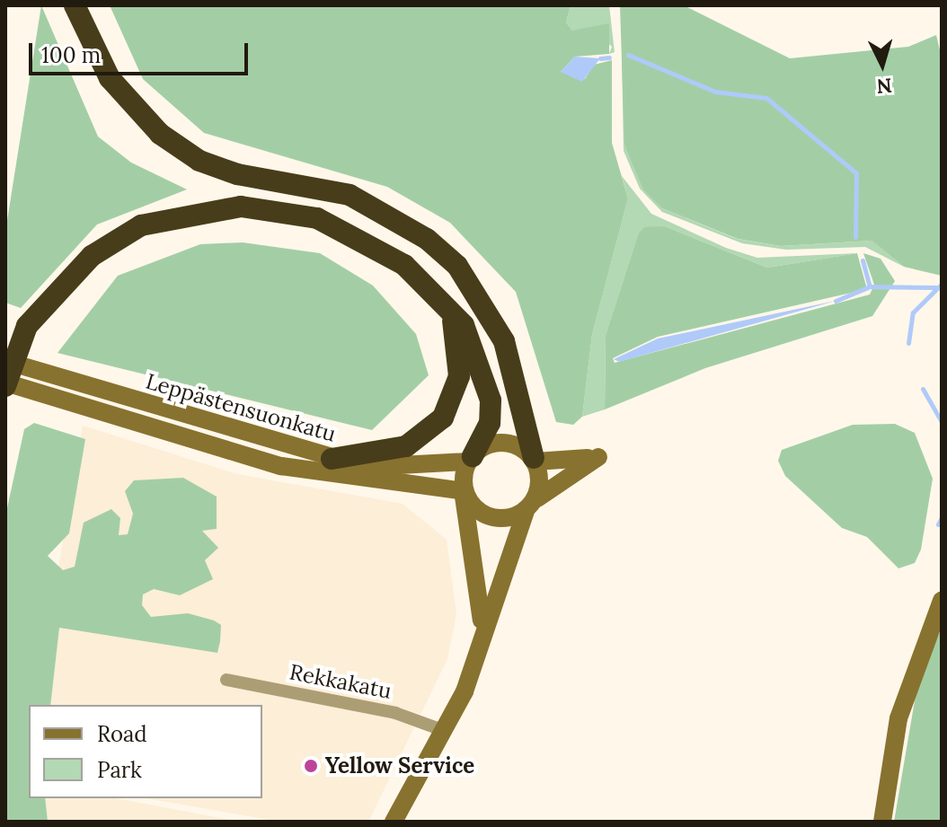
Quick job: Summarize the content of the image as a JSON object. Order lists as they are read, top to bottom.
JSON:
{
  "streets": {
    "main road": ["Leppästensuonkatu"],
    "street": ["Rekkakatu"]
  },
  "places": ["Yellow Service"],
  "legend": ["Road", "Park"],
  "scale_bar": "100 m",
  "north": "bottom"
}
